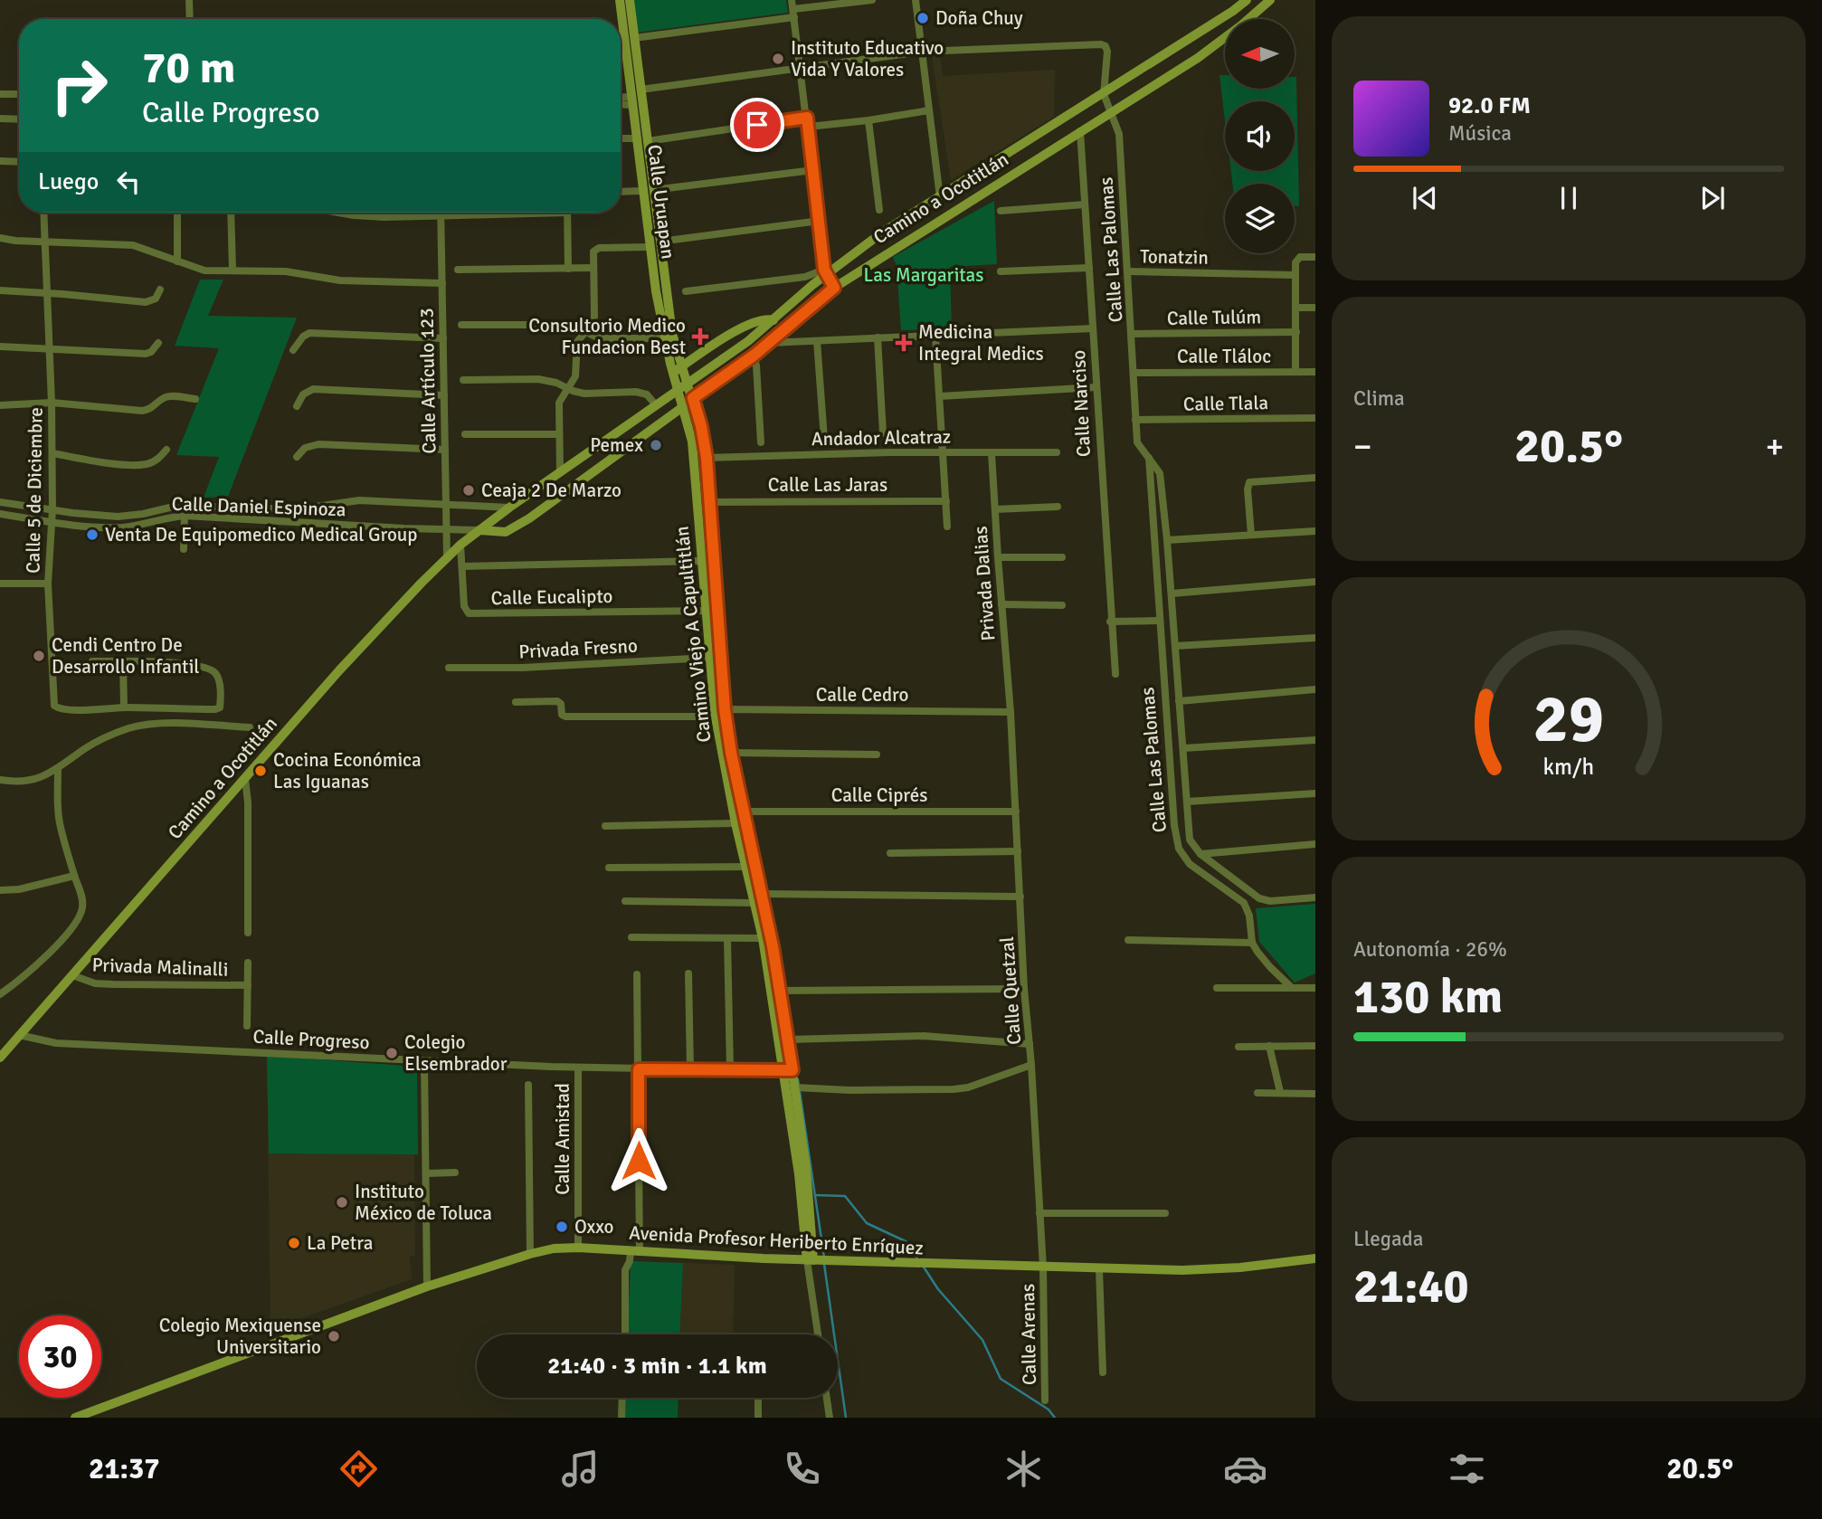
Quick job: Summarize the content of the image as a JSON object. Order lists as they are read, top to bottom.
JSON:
{
  "streets": {
    "main road": [
      "Camino a Ocotitlán",
      "Calle Uruapan",
      "Camino Viejo A Capultitlán",
      "Avenida Profesor Heriberto Enríquez"
    ],
    "street": [
      "Calle Las Palomas",
      "Tonatzin",
      "Calle Tulúm",
      "Calle Tláloc",
      "Calle Artículo 123",
      "Calle Narciso",
      "Calle Tlala",
      "Andador Alcatraz",
      "Calle Las Jaras",
      "Calle 5 de Diciembre",
      "Calle Daniel Espinoza",
      "Privada Dalias",
      "Calle Eucalipto",
      "Privada Fresno",
      "Calle Cedro",
      "Calle Ciprés",
      "Privada Malinalli",
      "Calle Quetzal",
      "Calle Progreso",
      "Calle Amistad",
      "Calle Arenas"
    ]
  },
  "crossings": [
    ["Camino a Ocotitlán", "Calle Uruapan"],
    ["Camino a Ocotitlán", "Calle Las Palomas"],
    ["Camino a Ocotitlán", "Calle Artículo 123"],
    ["Camino a Ocotitlán", "Calle Narciso"],
    ["Camino a Ocotitlán", "Calle Daniel Espinoza"],
    ["Camino a Ocotitlán", "Calle Eucalipto"],
    ["Camino a Ocotitlán", "Camino Viejo A Capultitlán"],
    ["Camino a Ocotitlán", "Privada Malinalli"],
    ["Camino a Ocotitlán", "Calle Progreso"],
    ["Calle Uruapan", "Camino Viejo A Capultitlán"],
    ["Calle Las Palomas", "Tonatzin"],
    ["Calle Las Palomas", "Calle Tulúm"],
    ["Calle Las Palomas", "Calle Tláloc"],
    ["Calle Las Palomas", "Calle Tlala"],
    ["Calle Artículo 123", "Calle Daniel Espinoza"],
    ["Andador Alcatraz", "Privada Dalias"],
    ["Andador Alcatraz", "Camino Viejo A Capultitlán"],
    ["Calle Las Jaras", "Camino Viejo A Capultitlán"],
    ["Calle 5 de Diciembre", "Calle Daniel Espinoza"],
    ["Privada Dalias", "Calle Cedro"],
    ["Privada Dalias", "Calle Quetzal"],
    ["Calle Eucalipto", "Camino Viejo A Capultitlán"],
    ["Camino Viejo A Capultitlán", "Privada Fresno"],
    ["Camino Viejo A Capultitlán", "Calle Cedro"],
    ["Camino Viejo A Capultitlán", "Calle Ciprés"],
    ["Camino Viejo A Capultitlán", "Calle Progreso"],
    ["Camino Viejo A Capultitlán", "Avenida Profesor Heriberto Enríquez"],
    ["Calle Cedro", "Calle Quetzal"],
    ["Calle Ciprés", "Calle Quetzal"],
    ["Calle Quetzal", "Avenida Profesor Heriberto Enríquez"],
    ["Calle Quetzal", "Calle Arenas"],
    ["Calle Progreso", "Calle Amistad"],
    ["Calle Amistad", "Avenida Profesor Heriberto Enríquez"],
    ["Avenida Profesor Heriberto Enríquez", "Calle Arenas"]
  ],
  "parks": ["Las Margaritas"],
  "places": {
    "other": [
      "Doña Chuy",
      "Instituto Educativo Vida Y Valores",
      "Pemex",
      "Ceaja 2 De Marzo",
      "Venta De Equipomedico Medical Group",
      "Cendi Centro De Desarrollo Infantil",
      "Cocina Económica Las Iguanas",
      "Colegio Elsembrador",
      "Instituto México de Toluca",
      "Oxxo",
      "La Petra",
      "Colegio Mexiquense Universitario"
    ],
    "health": ["Consultorio Medico Fundacion Best", "Medicina Integral Medics"]
  },
  "north": "left",
  "page": {
    "turn": ["70 m", "Calle Progreso"],
    "song": ["92.0 FM", "Música"],
    "then": "Luego",
    "tile": [
      "Clima",
      ["Autonomía · 26%", "130 km"],
      ["Llegada", "21:40"]
    ],
    "heat": ["−", "20.5°", "+"],
    "limit": "30",
    "trip": "21:40 · 3 min · 1.1 km",
    "tabs": ["21:37", "20.5°"],
    "gauge": ["29", "km/h"]
  }
}
